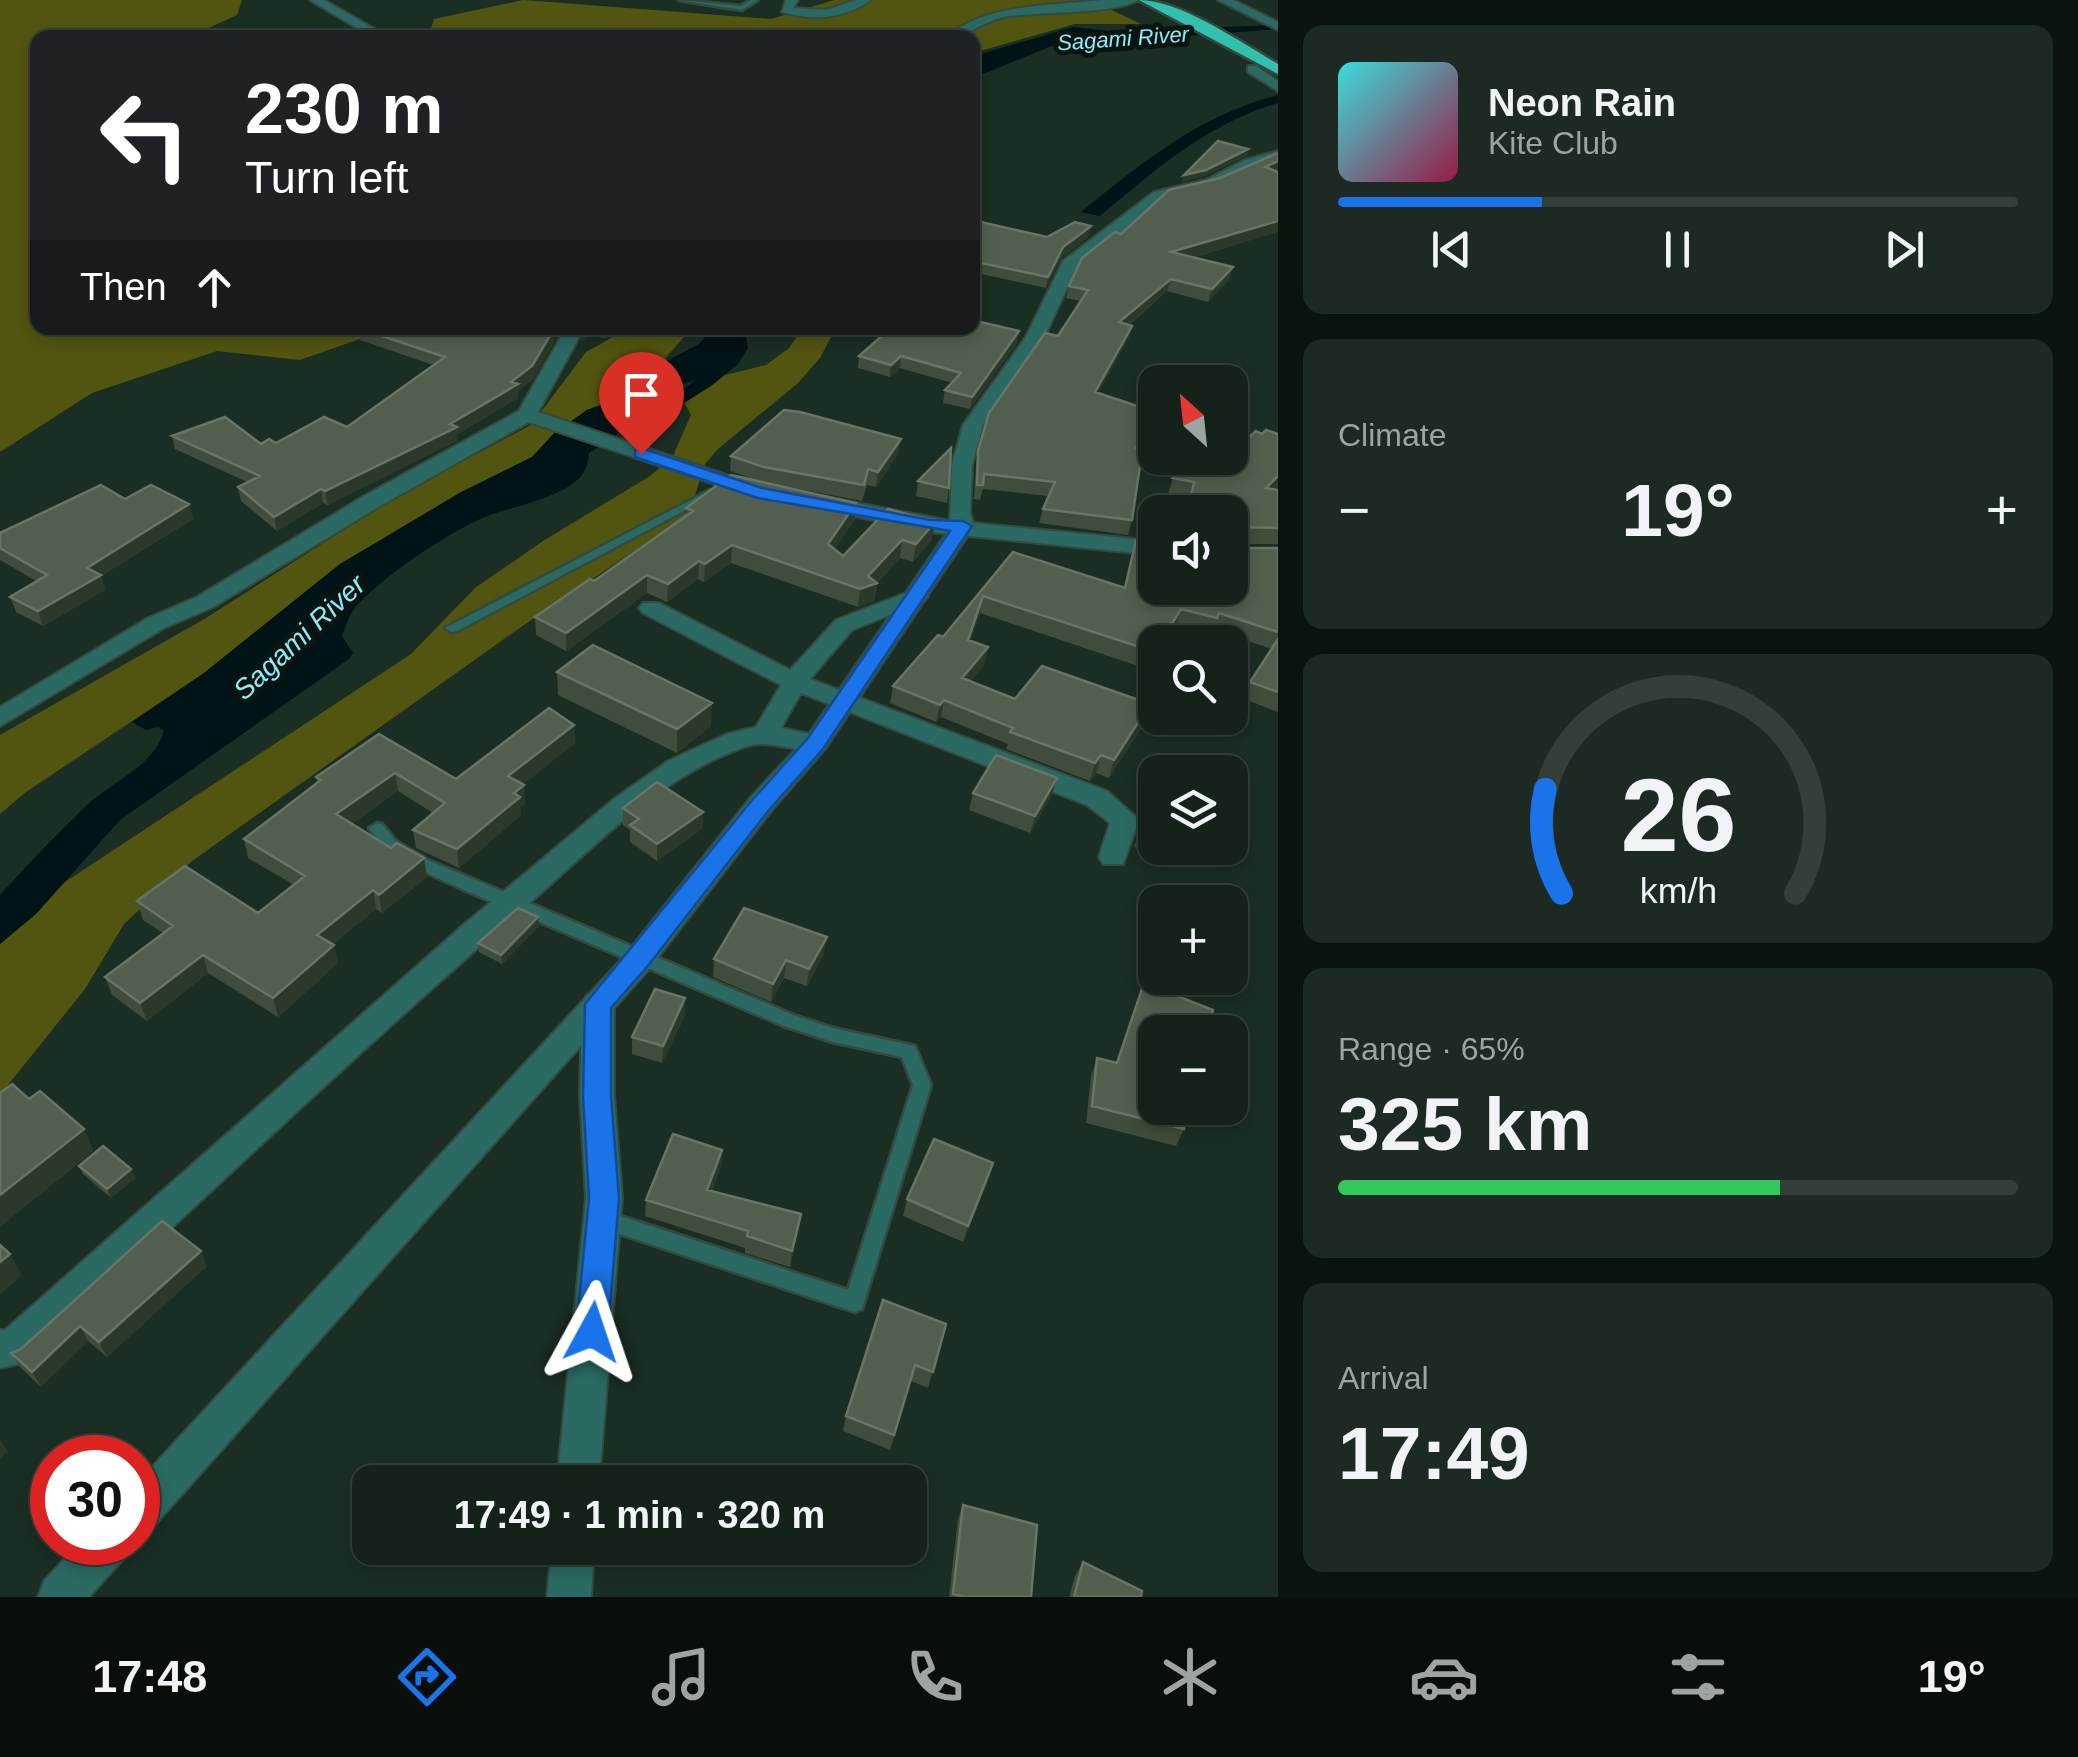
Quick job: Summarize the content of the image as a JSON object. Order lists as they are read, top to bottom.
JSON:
{
  "water": ["Sagami River"],
  "north": "top left",
  "page": {
    "turn": ["230 m", "Turn left"],
    "song": ["Neon Rain", "Kite Club"],
    "then": "Then",
    "tile": [
      "Climate",
      ["Range · 65%", "325 km"],
      ["Arrival", "17:49"]
    ],
    "map_buttons": ["+", "−"],
    "heat": ["−", "19°", "+"],
    "limit": "30",
    "trip": "17:49 · 1 min · 320 m",
    "tabs": ["17:48", "19°"],
    "gauge": ["26", "km/h"]
  }
}
